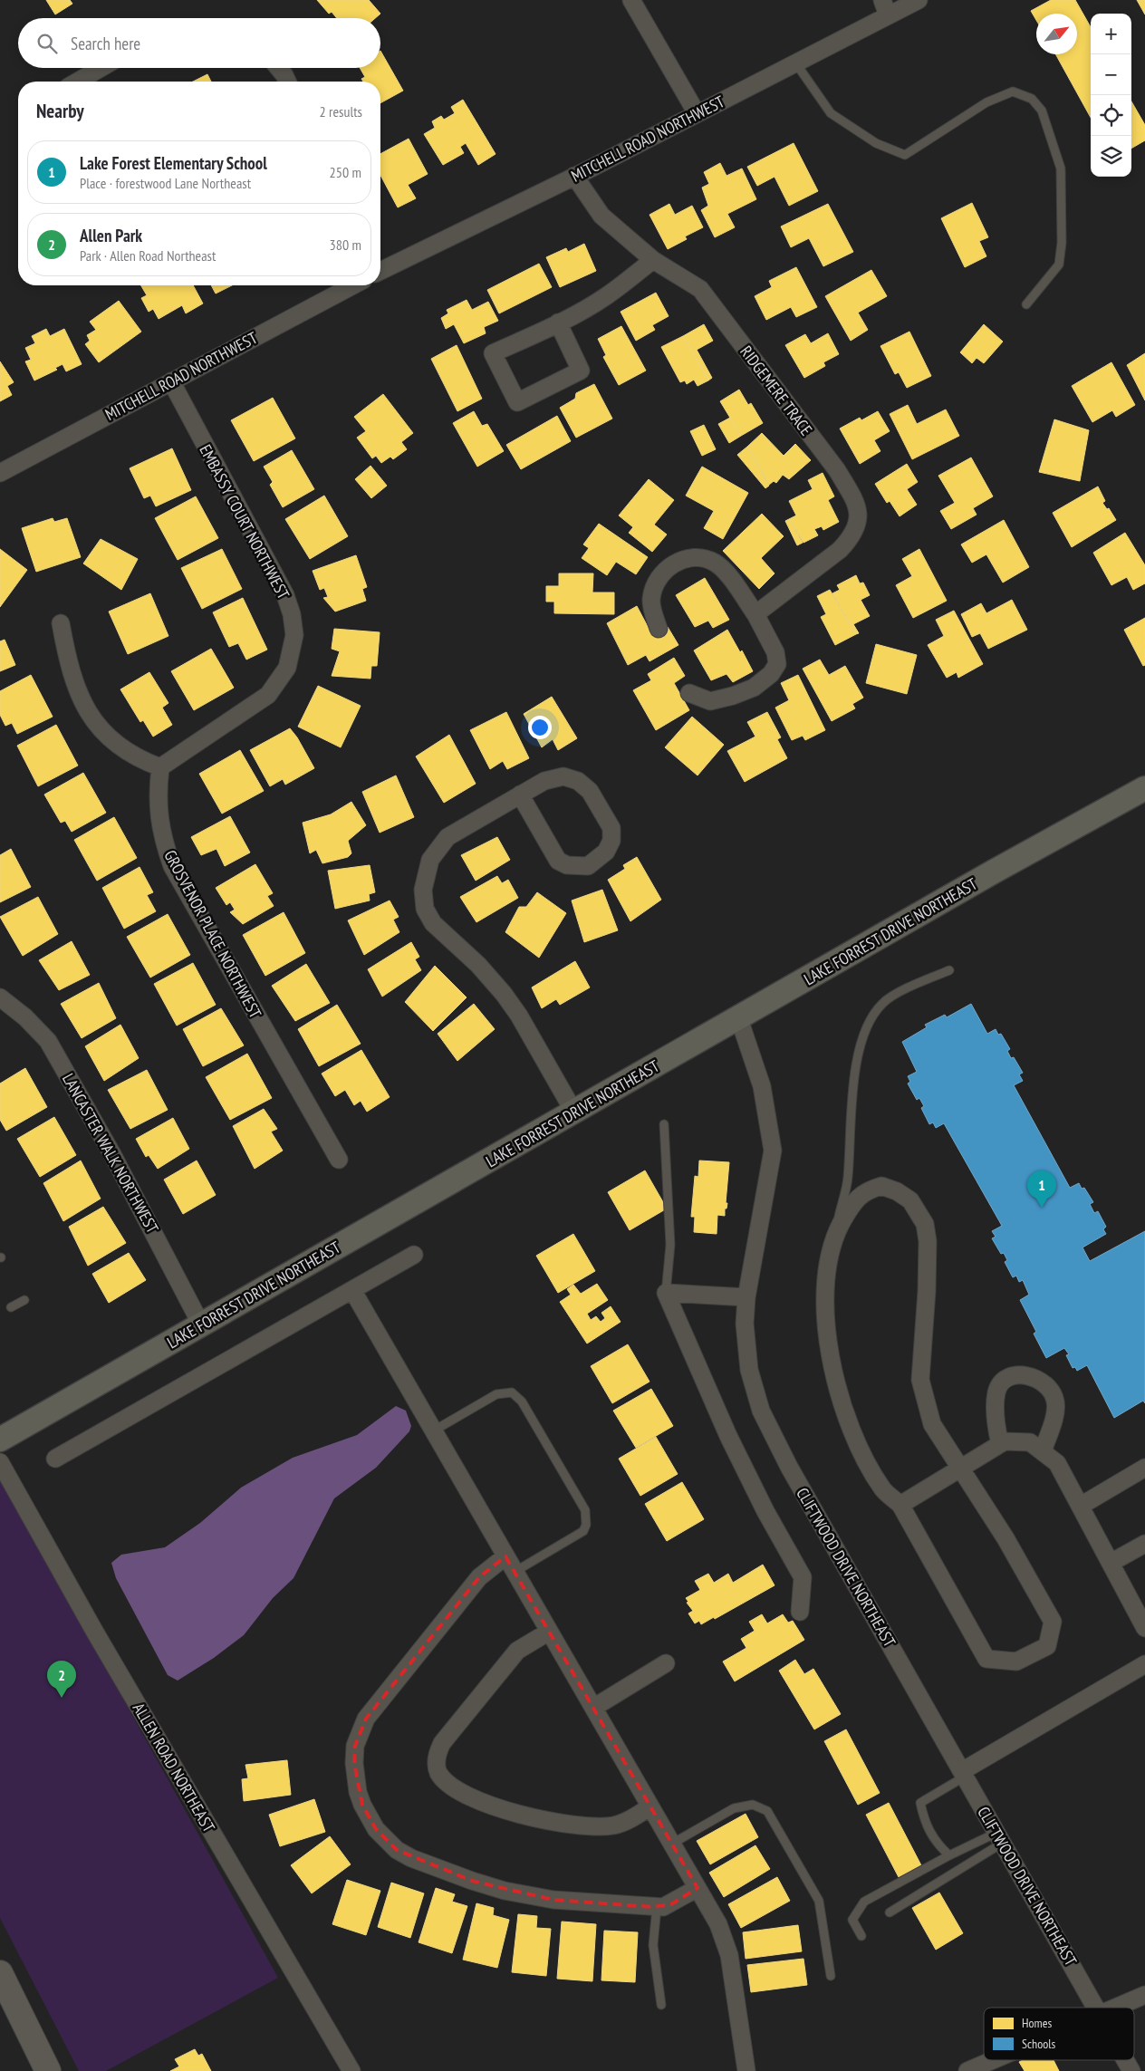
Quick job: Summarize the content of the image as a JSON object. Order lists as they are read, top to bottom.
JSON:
{
  "streets": {
    "street": [
      "MITCHELL ROAD NORTHWEST",
      "RIDGEMERE TRACE",
      "EMBASSY COURT NORTHWEST",
      "LAKE FORREST DRIVE NORTHEAST",
      "GROSVENOR PLACE NORTHWEST",
      "LANCASTER WALK NORTHWEST",
      "CLIFTWOOD DRIVE NORTHEAST",
      "ALLEN ROAD NORTHEAST"
    ]
  },
  "crossings": [
    ["MITCHELL ROAD NORTHWEST", "RIDGEMERE TRACE"],
    ["MITCHELL ROAD NORTHWEST", "EMBASSY COURT NORTHWEST"],
    ["EMBASSY COURT NORTHWEST", "GROSVENOR PLACE NORTHWEST"],
    ["LAKE FORREST DRIVE NORTHEAST", "LANCASTER WALK NORTHWEST"],
    ["LAKE FORREST DRIVE NORTHEAST", "CLIFTWOOD DRIVE NORTHEAST"]
  ],
  "legend": ["Homes", "Schools"],
  "north": "top right",
  "page": {
    "map_buttons": ["+", "−"],
    "search": "Search here",
    "heading": ["Nearby", "2 results"],
    "list": [
      {
        "mark": "1",
        "name": "Lake Forest Elementary School",
        "note": "Place · forestwood Lane Northeast",
        "value": "250 m"
      },
      {
        "mark": "2",
        "name": "Allen Park",
        "note": "Park · Allen Road Northeast",
        "value": "380 m"
      }
    ],
    "pins": ["1", "2"]
  }
}
